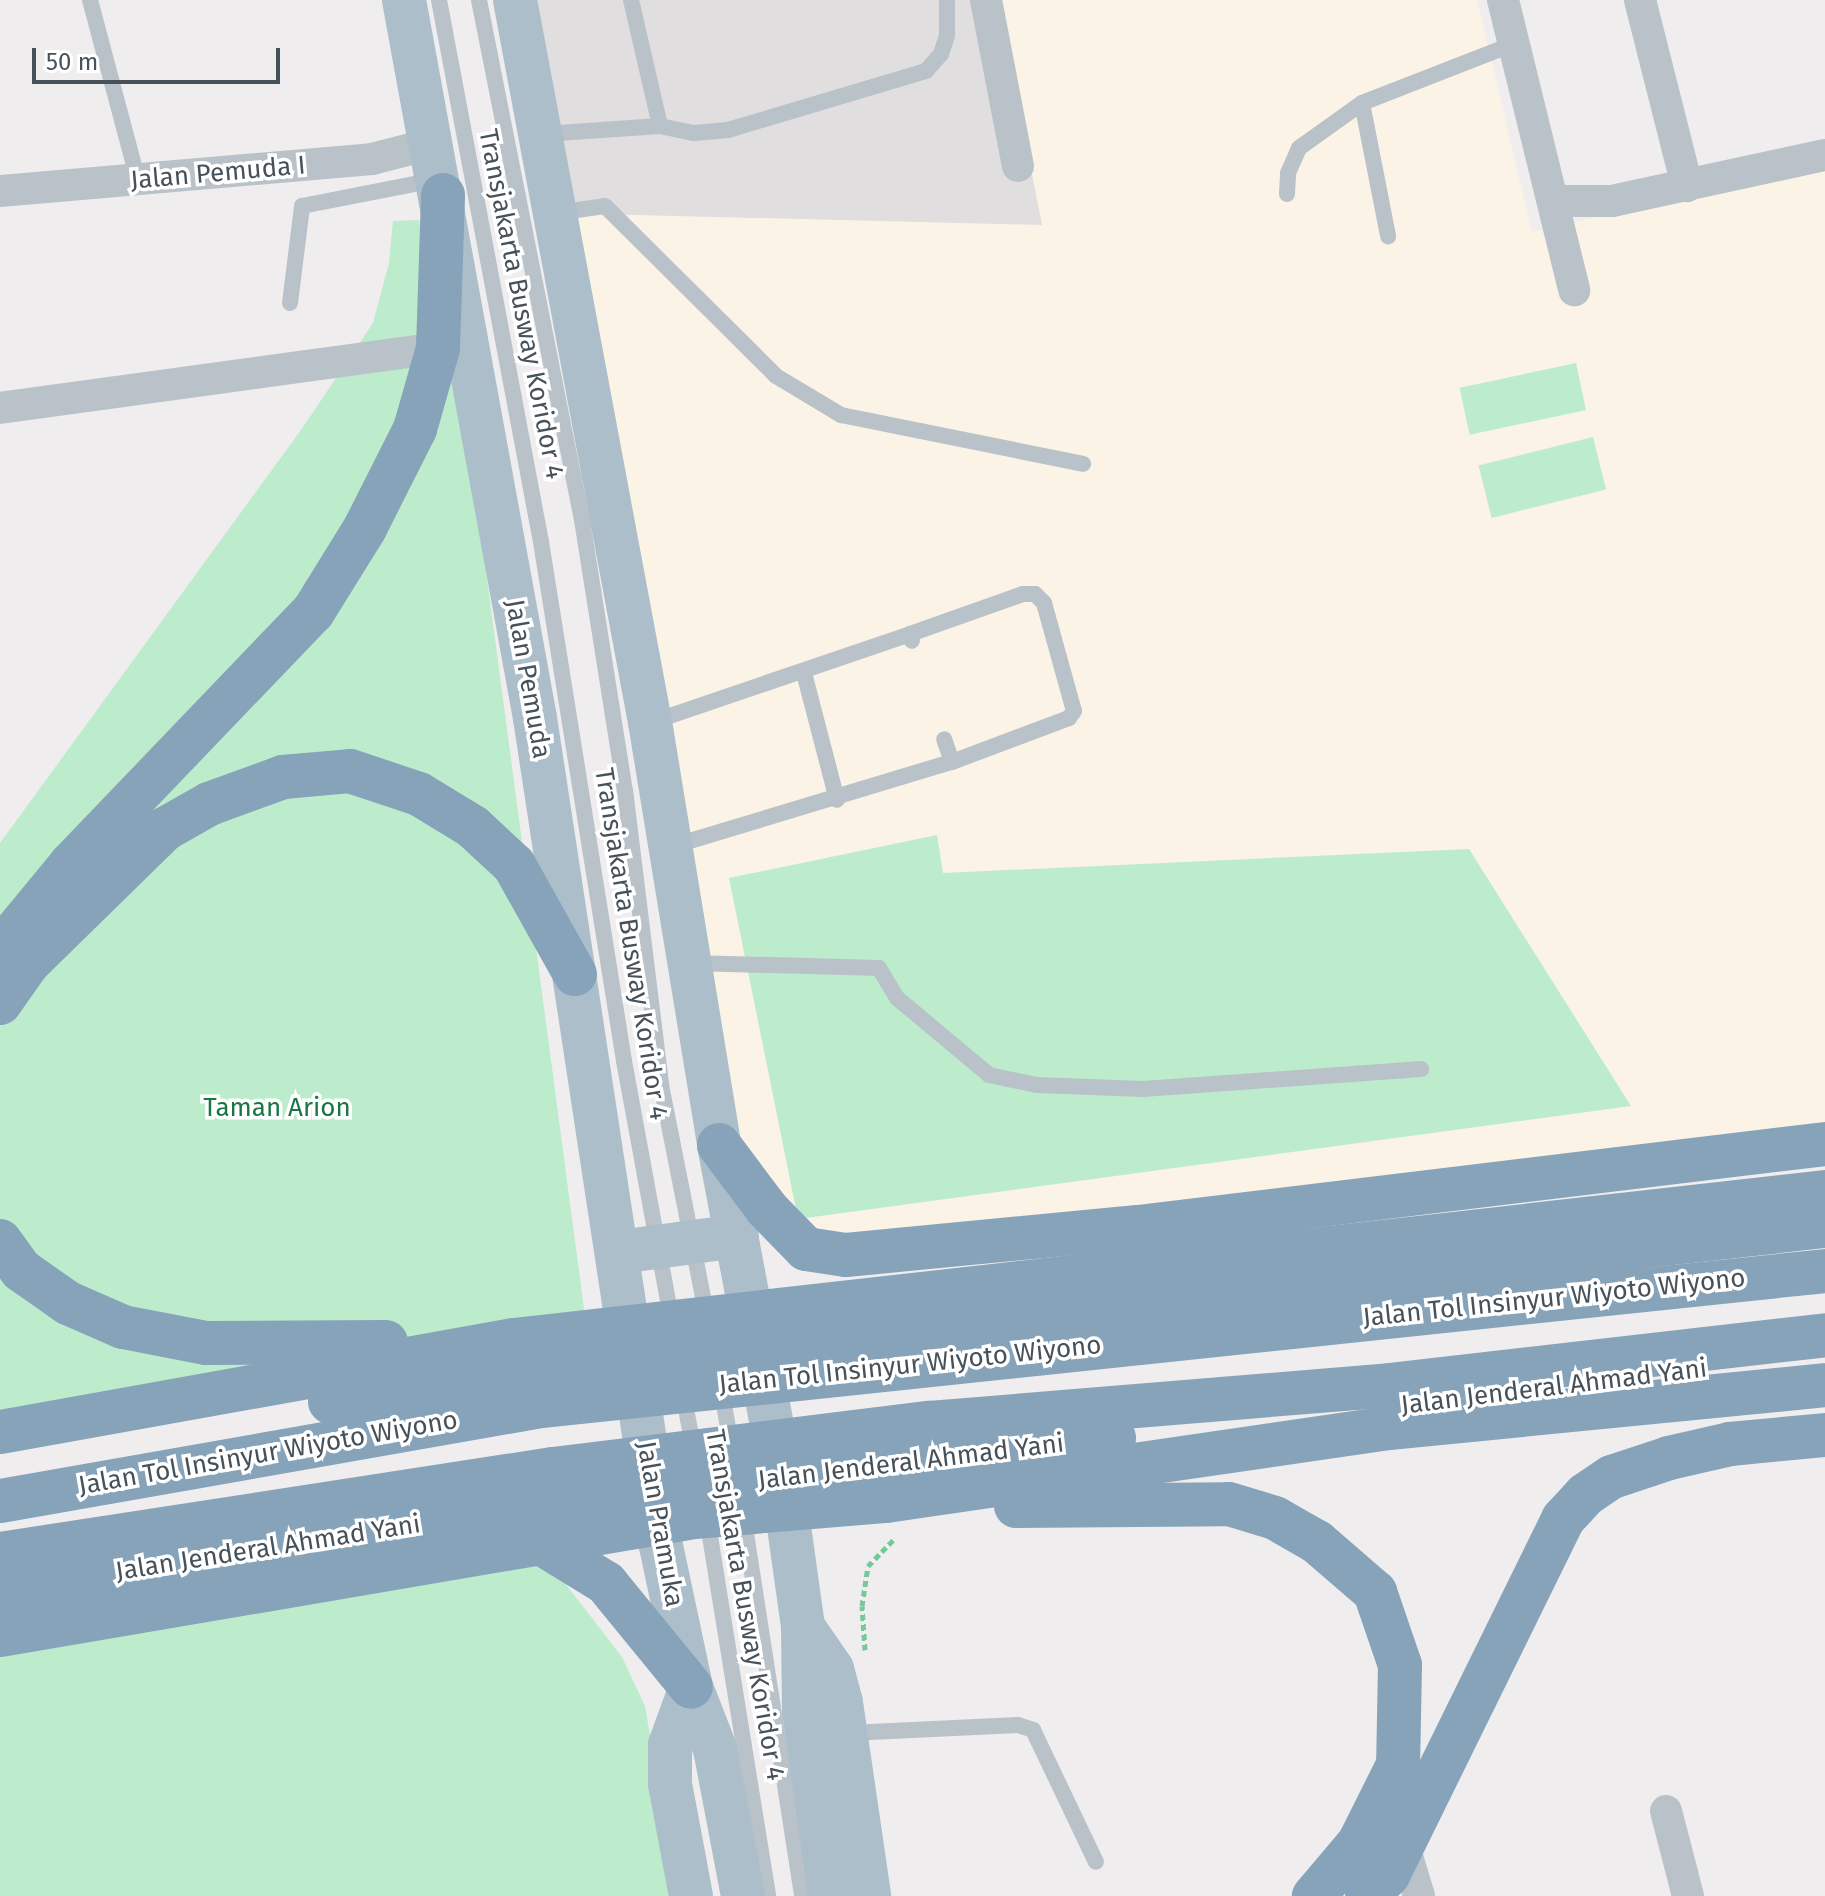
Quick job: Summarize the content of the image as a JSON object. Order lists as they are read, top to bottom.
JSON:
{
  "streets": {
    "highway": ["Jalan Tol Insinyur Wiyoto Wiyono", "Jalan Jenderal Ahmad Yani"],
    "main road": ["Jalan Pemuda", "Jalan Pramuka"],
    "street": ["Jalan Pemuda I"],
    "lane": ["Transjakarta Busway Koridor 4"]
  },
  "crossings": [
    ["Jalan Pemuda I", "Jalan Pemuda"],
    ["Transjakarta Busway Koridor 4", "Jalan Pemuda"],
    ["Transjakarta Busway Koridor 4", "Jalan Jenderal Ahmad Yani"],
    ["Jalan Pemuda", "Jalan Pramuka"],
    ["Jalan Jenderal Ahmad Yani", "Jalan Pramuka"]
  ],
  "parks": ["Taman Arion"],
  "scale_bar": "50 m"
}
